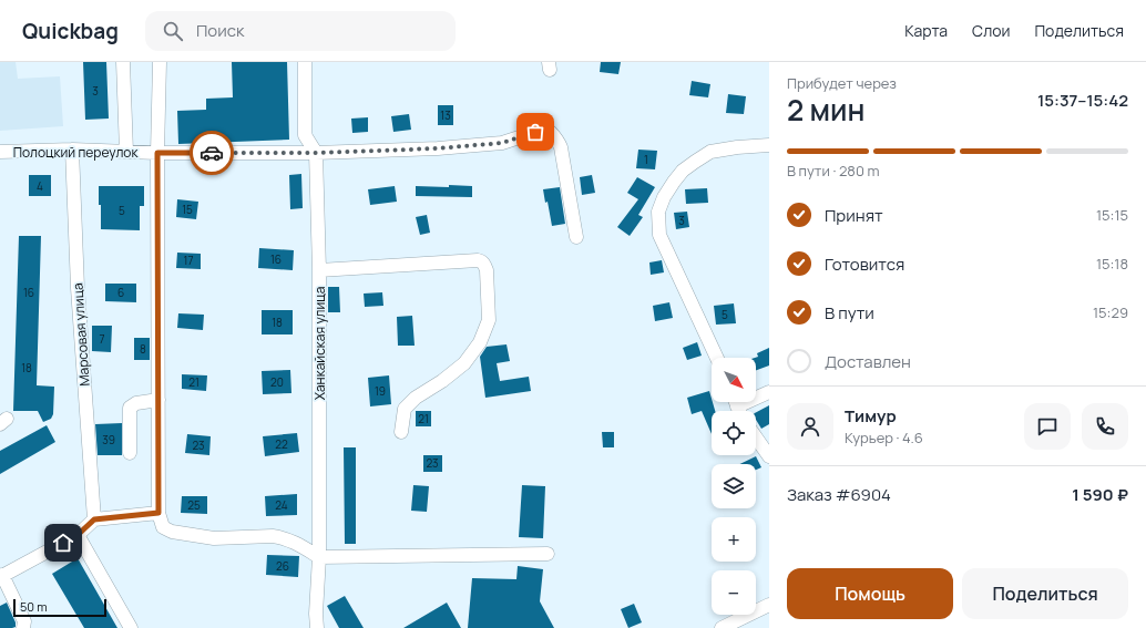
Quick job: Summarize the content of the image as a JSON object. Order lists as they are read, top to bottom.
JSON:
{
  "streets": {
    "street": ["Полоцкий переулок", "Марсовая улица", "Ханкайская улица"]
  },
  "crossings": [
    ["Полоцкий переулок", "Марсовая улица"],
    ["Полоцкий переулок", "Ханкайская улица"]
  ],
  "house_numbers": [
    "3",
    "13",
    "1",
    "4",
    "15",
    "5",
    "3",
    "16",
    "17",
    "16",
    "6",
    "5",
    "18",
    "7",
    "8",
    "18",
    "21",
    "20",
    "19",
    "21",
    "39",
    "22",
    "23",
    "23",
    "25",
    "24",
    "26"
  ],
  "scale_bar": "50 m",
  "north": "bottom right",
  "page": {
    "header": "Quickbag",
    "search": "Поиск",
    "nav": ["Карта", "Слои", "Поделиться"],
    "heading": ["2 мин", "Прибудет через", "15:37–15:42"],
    "panel": [
      "Тимур",
      "Курьер · 4.6",
      "Заказ #6904",
      "1 590 ₽"
    ],
    "bar": "В пути · 280 m",
    "list": [
      ["Принят", "15:15"],
      ["Готовится", "15:18"],
      ["В пути", "15:29"],
      "Доставлен"
    ],
    "map_buttons": ["+", "−"],
    "buttons": ["Помощь", "Поделиться"],
    "scale": "50 m"
  }
}
